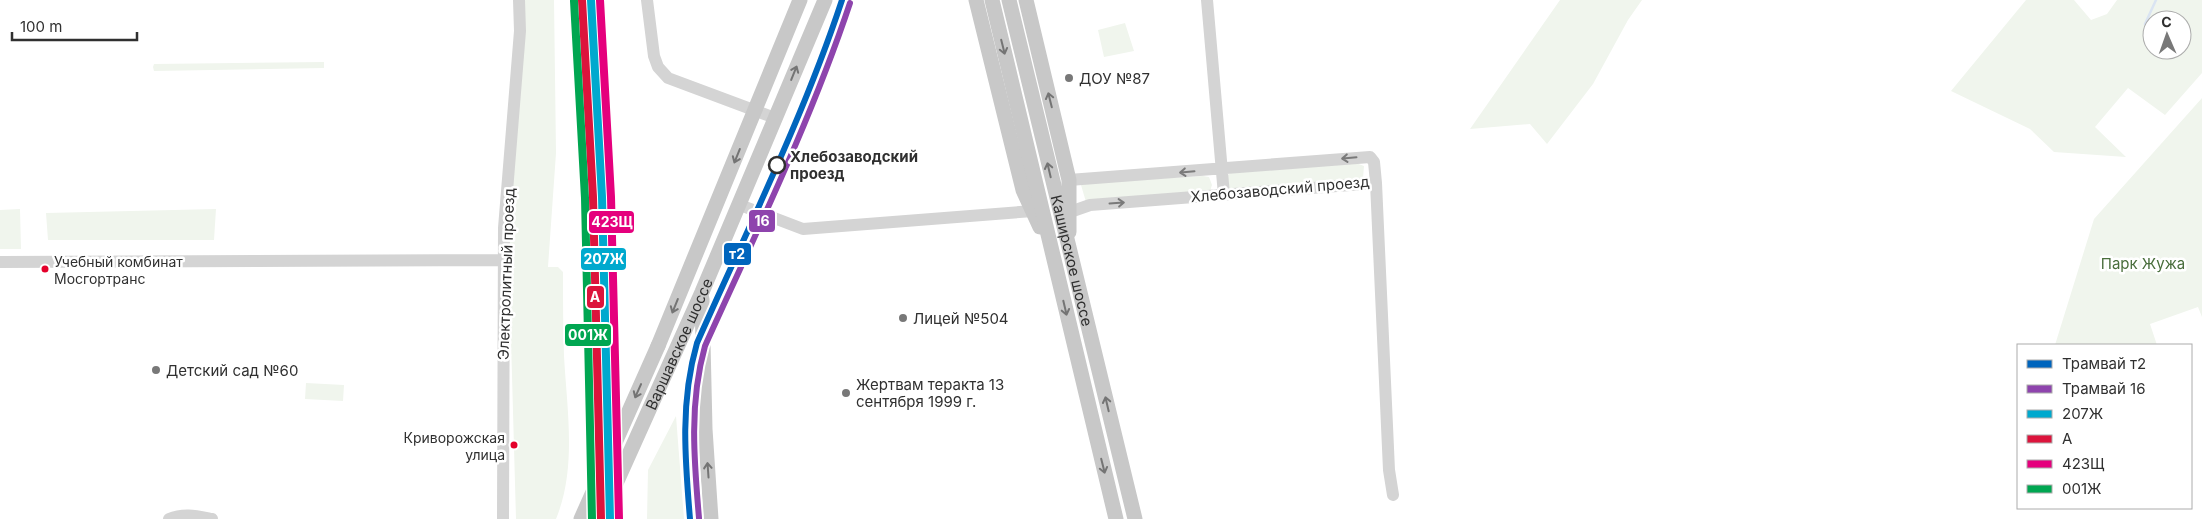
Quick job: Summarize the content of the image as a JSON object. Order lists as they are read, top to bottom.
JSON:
{
  "streets": {
    "main road": ["Каширское шоссе", "Варшавское шоссе"],
    "street": ["Хлебозаводский проезд", "Электролитный проезд"]
  },
  "parks": ["Парк Жужа"],
  "places": [
    "ДОУ №87",
    "Хлебозаводский проезд",
    "Учебный комбинат Мосгортранс",
    "Лицей №504",
    "Детский сад №60",
    "Жертвам теракта 13 сентября 1999 г.",
    "Криворожская улица"
  ],
  "lines": [
    "tram line т2",
    "transit line 207Ж",
    "transit line A",
    "transit line 423Щ",
    "transit line 001Ж",
    "tram line 16"
  ],
  "legend": [
    "Трамвай т2",
    "Трамвай 16",
    "207Ж",
    "A",
    "423Щ",
    "001Ж"
  ],
  "scale_bar": "100 m",
  "north": "top"
}
